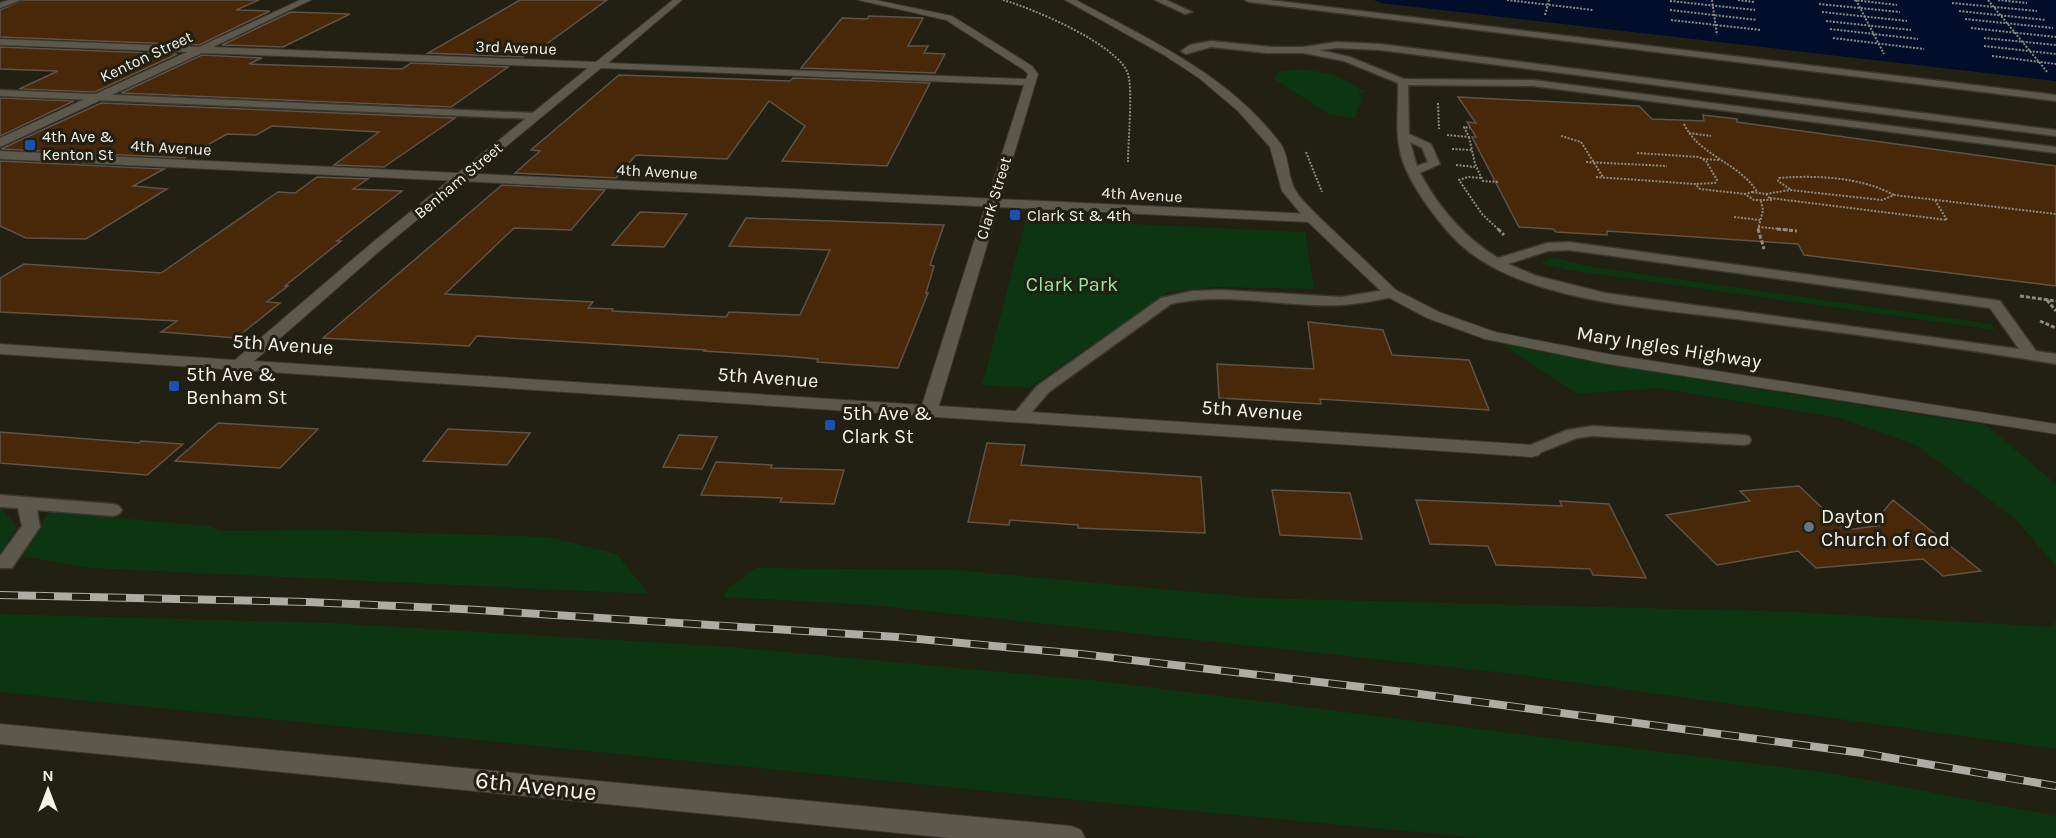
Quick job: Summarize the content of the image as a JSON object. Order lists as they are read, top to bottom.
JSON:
{
  "streets": {
    "street": [
      "3rd Avenue",
      "Kenton Street",
      "4th Avenue",
      "Benham Street",
      "Clark Street",
      "5th Avenue",
      "Mary Ingles Highway",
      "6th Avenue"
    ]
  },
  "crossings": [
    ["3rd Avenue", "Kenton Street"],
    ["3rd Avenue", "Benham Street"],
    ["3rd Avenue", "Clark Street"],
    ["4th Avenue", "Benham Street"],
    ["4th Avenue", "Clark Street"],
    ["4th Avenue", "Mary Ingles Highway"],
    ["Benham Street", "5th Avenue"],
    ["Clark Street", "5th Avenue"]
  ],
  "parks": ["Clark Park"],
  "places": {
    "transit": [
      "4th Ave & Kenton St",
      "Clark St & 4th",
      "5th Ave & Benham St",
      "5th Ave & Clark St"
    ],
    "other": ["Dayton Church of God"]
  },
  "north": "top"
}
